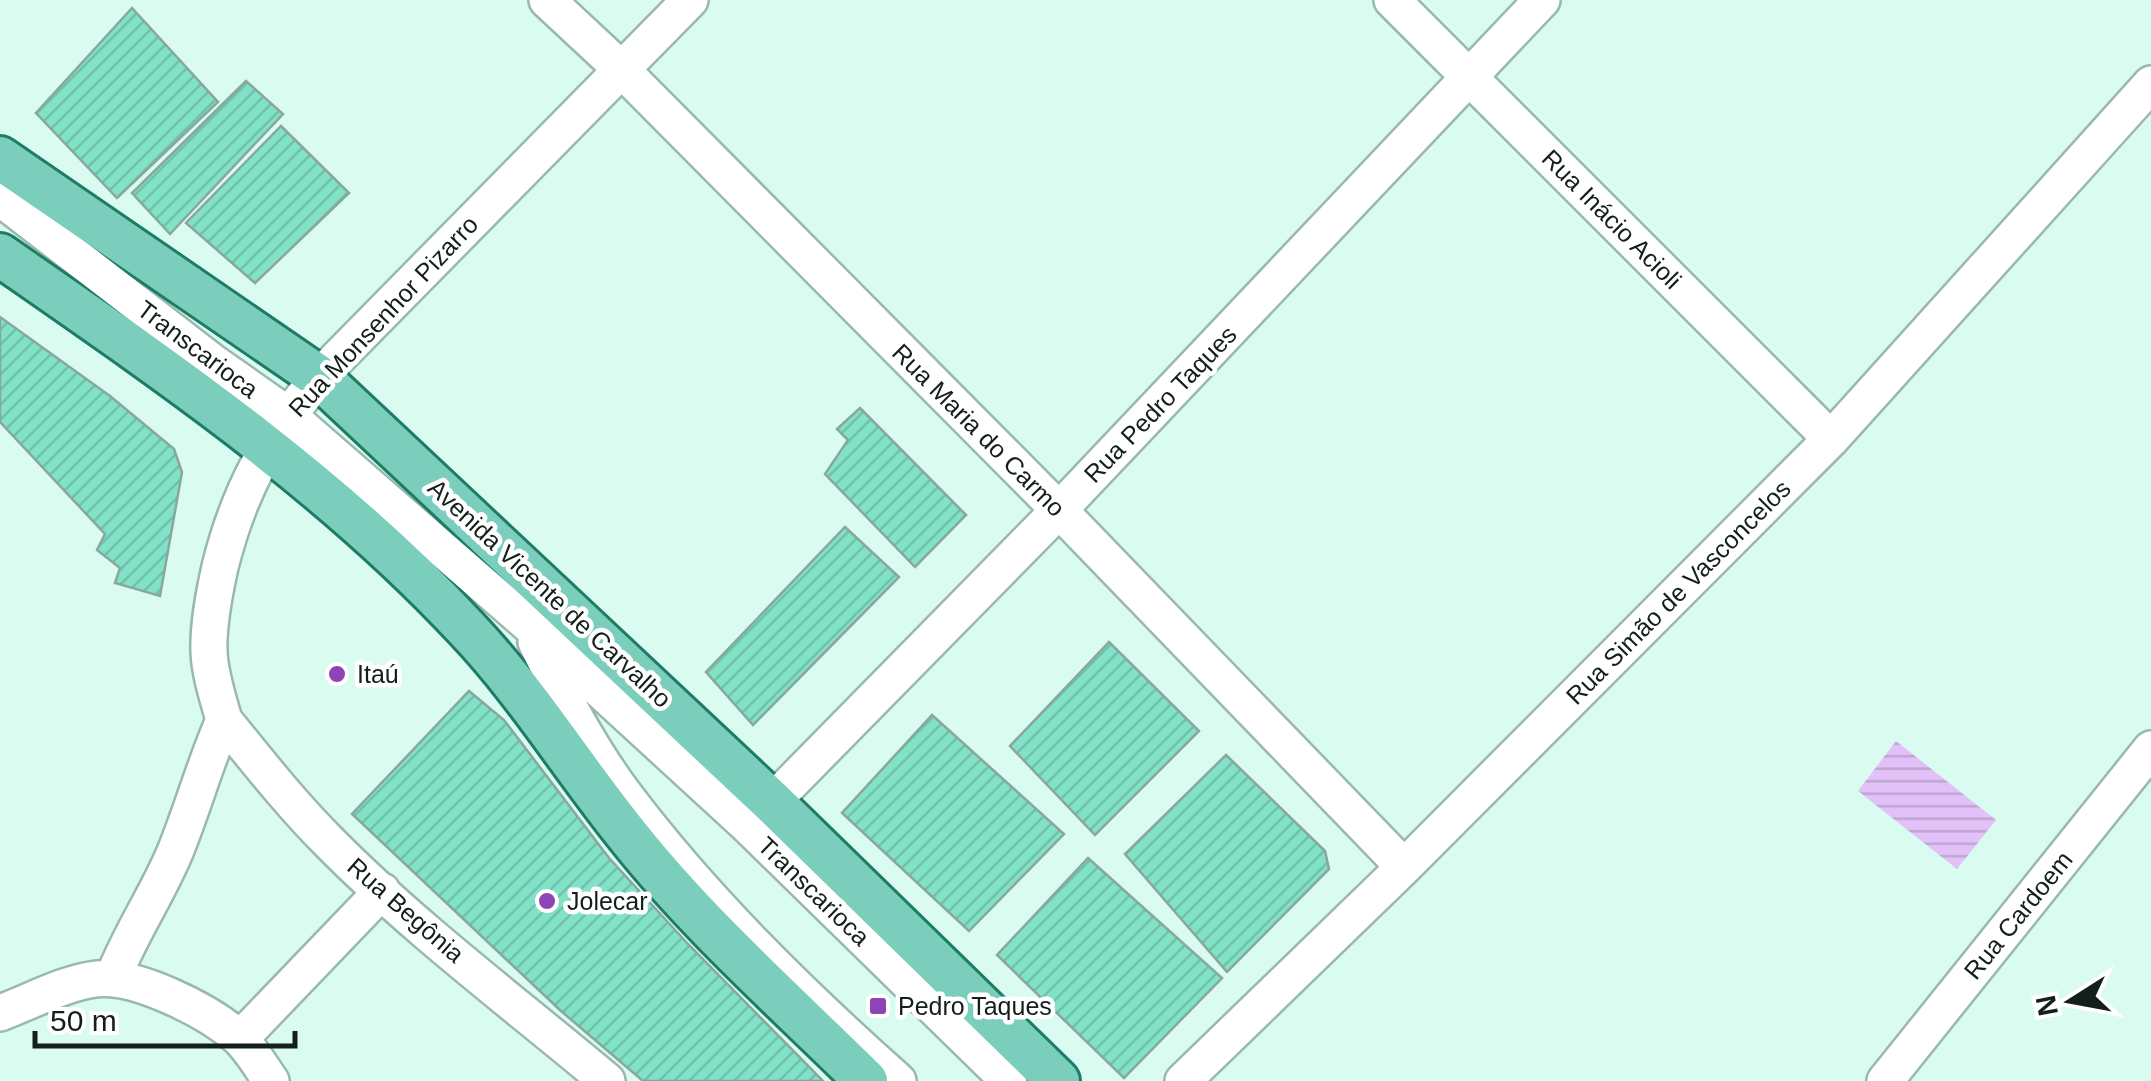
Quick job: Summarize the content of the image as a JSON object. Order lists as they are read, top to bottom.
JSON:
{
  "streets": {
    "main road": ["Avenida Vicente de Carvalho"],
    "street": [
      "Rua Inácio Acioli",
      "Rua Monsenhor Pizarro",
      "Transcarioca",
      "Rua Pedro Taques",
      "Rua Maria do Carmo",
      "Rua Simão de Vasconcelos",
      "Rua Begônia",
      "Rua Cardoem"
    ]
  },
  "crossings": [
    ["Rua Inácio Acioli", "Rua Pedro Taques"],
    ["Rua Inácio Acioli", "Rua Simão de Vasconcelos"],
    ["Rua Monsenhor Pizarro", "Transcarioca"],
    ["Rua Monsenhor Pizarro", "Rua Maria do Carmo"],
    ["Rua Monsenhor Pizarro", "Avenida Vicente de Carvalho"],
    ["Rua Monsenhor Pizarro", "Rua Begônia"],
    ["Rua Pedro Taques", "Rua Maria do Carmo"],
    ["Rua Pedro Taques", "Avenida Vicente de Carvalho"],
    ["Rua Maria do Carmo", "Rua Simão de Vasconcelos"]
  ],
  "places": {
    "other": ["Itaú", "Jolecar"],
    "transit": ["Pedro Taques"]
  },
  "scale_bar": "50 m",
  "north": "left"
}
